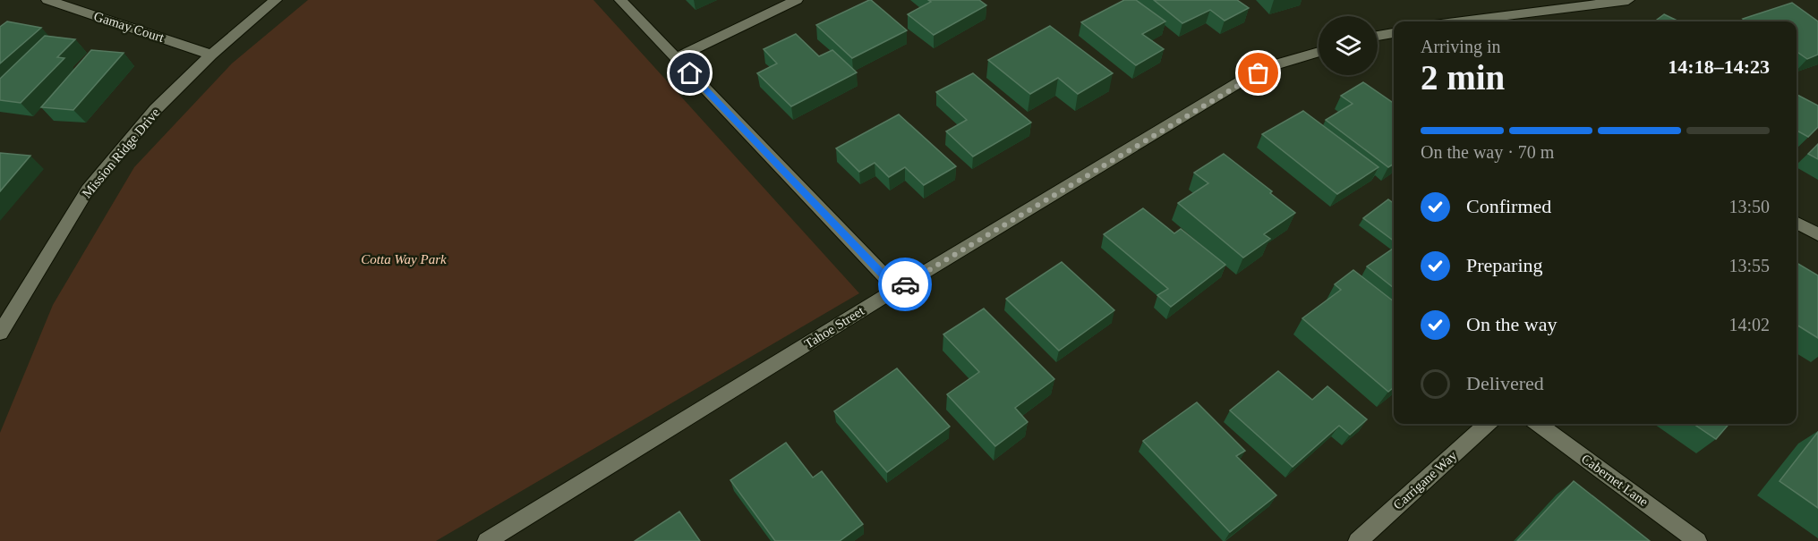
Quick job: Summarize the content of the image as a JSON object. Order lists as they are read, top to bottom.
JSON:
{
  "streets": {
    "street": [
      "Gamay Court",
      "Mission Ridge Drive",
      "Tahoe Street",
      "Carrigane Way",
      "Cabernet Lane"
    ]
  },
  "crossings": [
    ["Gamay Court", "Mission Ridge Drive"]
  ],
  "parks": ["Cotta Way Park"],
  "page": {
    "heading": ["2 min", "Arriving in", "14:18–14:23"],
    "bar": "On the way · 70 m",
    "list": [
      ["Confirmed", "13:50"],
      ["Preparing", "13:55"],
      ["On the way", "14:02"],
      "Delivered"
    ]
  }
}
